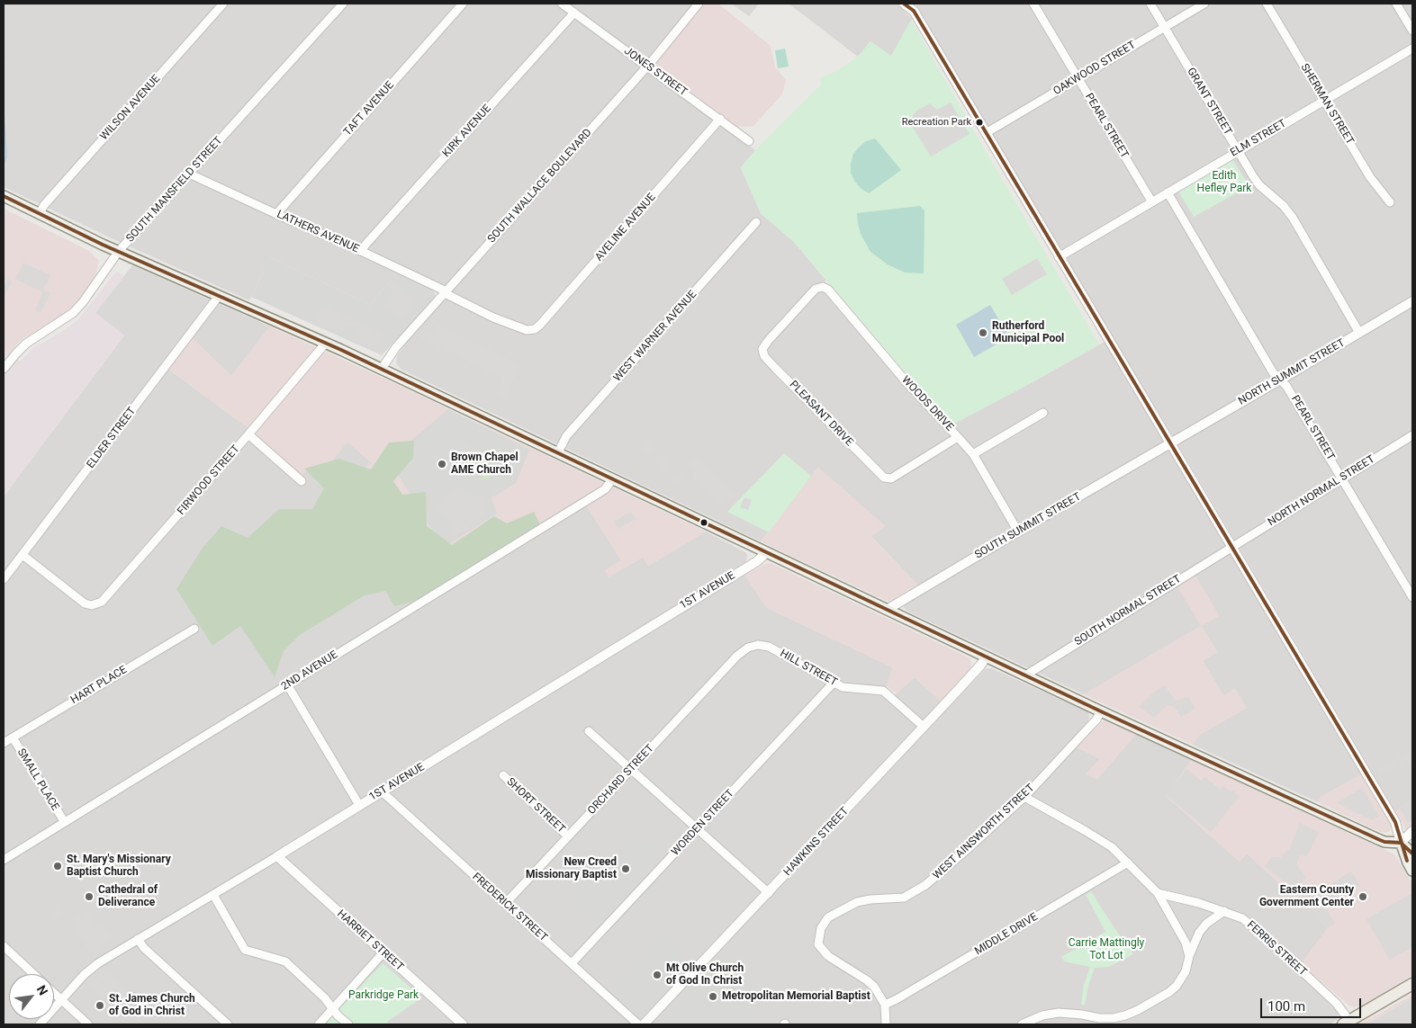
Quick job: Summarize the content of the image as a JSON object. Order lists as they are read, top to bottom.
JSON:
{
  "streets": {
    "street": [
      "OAKWOOD STREET",
      "JONES STREET",
      "GRANT STREET",
      "SHERMAN STREET",
      "WILSON AVENUE",
      "TAFT AVENUE",
      "PEARL STREET",
      "KIRK AVENUE",
      "ELM STREET",
      "SOUTH WALLACE BOULEVARD",
      "SOUTH MANSFIELD STREET",
      "AVELINE AVENUE",
      "LATHERS AVENUE",
      "WEST WARNER AVENUE",
      "NORTH SUMMIT STREET",
      "WOODS DRIVE",
      "PLEASANT DRIVE",
      "ELDER STREET",
      "FIRWOOD STREET",
      "NORTH NORMAL STREET",
      "SOUTH SUMMIT STREET",
      "1ST AVENUE",
      "SOUTH NORMAL STREET",
      "HILL STREET",
      "2ND AVENUE",
      "HART PLACE",
      "SMALL PLACE",
      "ORCHARD STREET",
      "SHORT STREET",
      "WORDEN STREET",
      "WEST AINSWORTH STREET",
      "HAWKINS STREET",
      "FREDERICK STREET",
      "MIDDLE DRIVE",
      "HARRIET STREET",
      "FERRIS STREET"
    ]
  },
  "crossings": [
    ["OAKWOOD STREET", "GRANT STREET"],
    ["OAKWOOD STREET", "PEARL STREET"],
    ["JONES STREET", "KIRK AVENUE"],
    ["JONES STREET", "SOUTH WALLACE BOULEVARD"],
    ["JONES STREET", "AVELINE AVENUE"],
    ["GRANT STREET", "ELM STREET"],
    ["GRANT STREET", "NORTH SUMMIT STREET"],
    ["SHERMAN STREET", "ELM STREET"],
    ["TAFT AVENUE", "LATHERS AVENUE"],
    ["PEARL STREET", "ELM STREET"],
    ["PEARL STREET", "NORTH SUMMIT STREET"],
    ["PEARL STREET", "NORTH NORMAL STREET"],
    ["KIRK AVENUE", "LATHERS AVENUE"],
    ["SOUTH WALLACE BOULEVARD", "LATHERS AVENUE"],
    ["SOUTH MANSFIELD STREET", "LATHERS AVENUE"],
    ["AVELINE AVENUE", "LATHERS AVENUE"],
    ["NORTH SUMMIT STREET", "SOUTH SUMMIT STREET"],
    ["WOODS DRIVE", "PLEASANT DRIVE"],
    ["WOODS DRIVE", "SOUTH SUMMIT STREET"],
    ["ELDER STREET", "FIRWOOD STREET"],
    ["NORTH NORMAL STREET", "SOUTH NORMAL STREET"],
    ["1ST AVENUE", "FREDERICK STREET"],
    ["1ST AVENUE", "HARRIET STREET"],
    ["HILL STREET", "ORCHARD STREET"],
    ["HILL STREET", "WORDEN STREET"],
    ["HILL STREET", "HAWKINS STREET"],
    ["2ND AVENUE", "SMALL PLACE"],
    ["HART PLACE", "SMALL PLACE"],
    ["ORCHARD STREET", "SHORT STREET"],
    ["ORCHARD STREET", "FREDERICK STREET"],
    ["WORDEN STREET", "FREDERICK STREET"],
    ["WEST AINSWORTH STREET", "MIDDLE DRIVE"]
  ],
  "parks": ["Edith Hefley Park", "Carrie Mattingly Tot Lot", "Parkridge Park"],
  "places": [
    "Recreation Park",
    "Rutherford Municipal Pool",
    "Brown Chapel AME Church",
    "St. Mary's Missionary Baptist Church",
    "New Creed Missionary Baptist",
    "Cathedral of Deliverance",
    "Eastern County Government Center",
    "Mt Olive Church of God In Christ",
    "Metropolitan Memorial Baptist",
    "St. James Church of God in Christ"
  ],
  "scale_bar": "100 m",
  "north": "top right"
}
